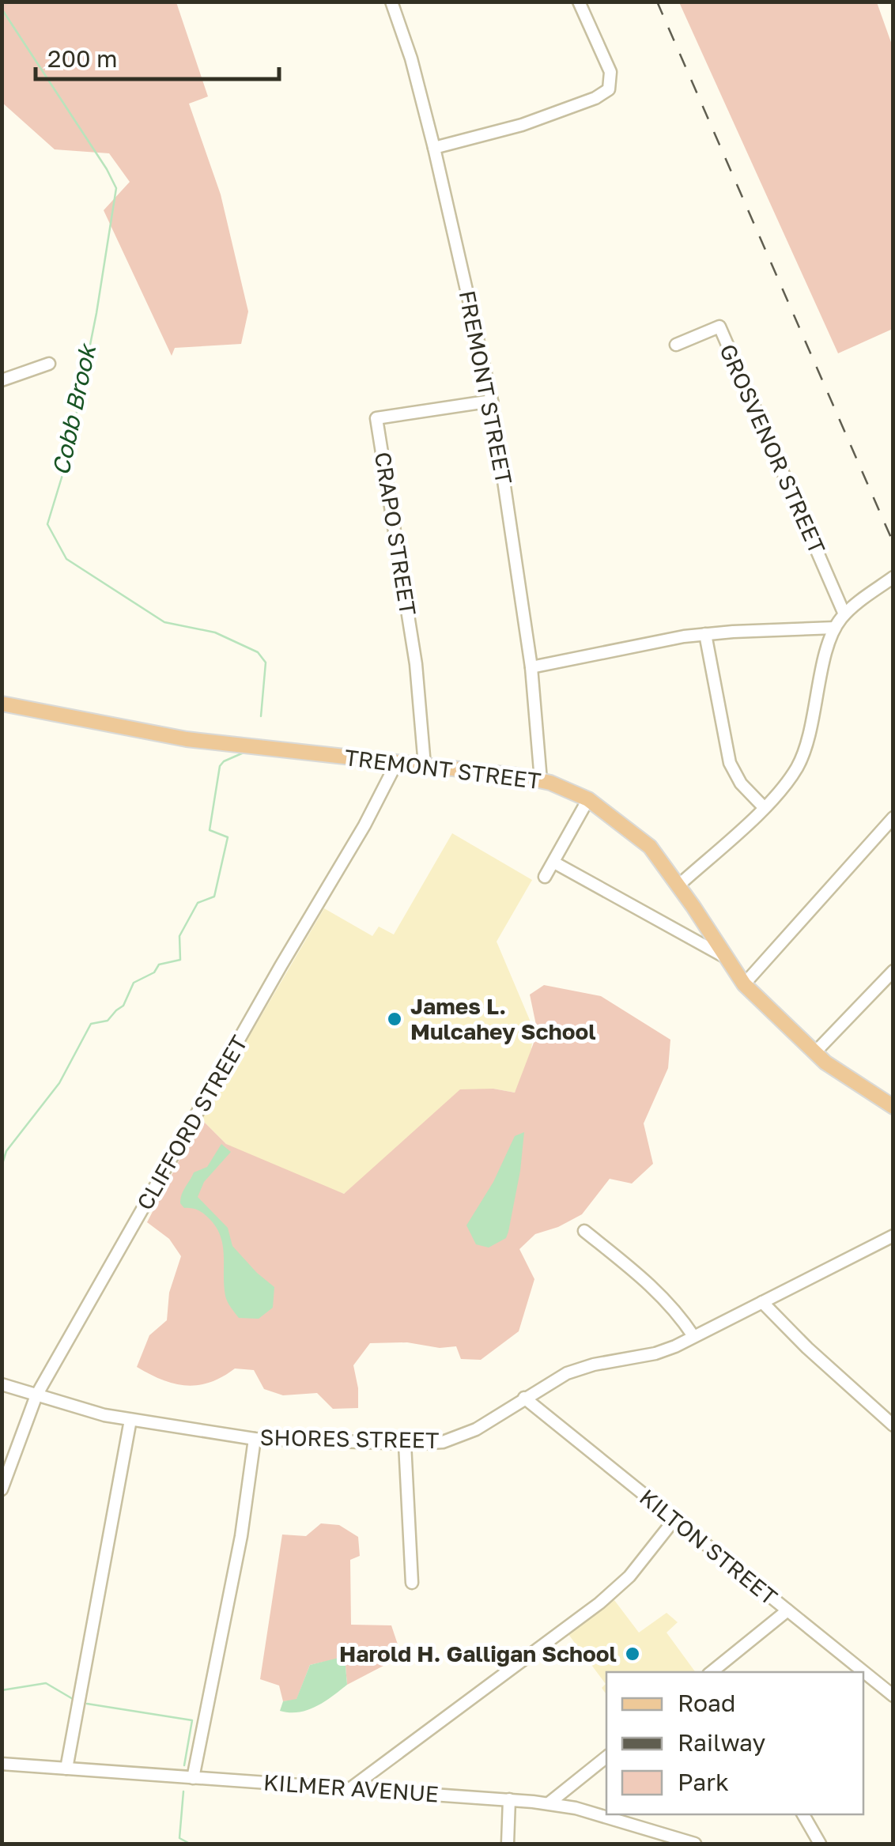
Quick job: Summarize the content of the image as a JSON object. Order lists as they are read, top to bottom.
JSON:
{
  "streets": {
    "main road": ["TREMONT STREET"],
    "street": [
      "FREMONT STREET",
      "GROSVENOR STREET",
      "CRAPO STREET",
      "CLIFFORD STREET",
      "SHORES STREET",
      "KILTON STREET",
      "KILMER AVENUE"
    ]
  },
  "crossings": [
    ["FREMONT STREET", "CRAPO STREET"],
    ["FREMONT STREET", "TREMONT STREET"],
    ["CRAPO STREET", "TREMONT STREET"],
    ["TREMONT STREET", "CLIFFORD STREET"],
    ["CLIFFORD STREET", "SHORES STREET"],
    ["SHORES STREET", "KILTON STREET"]
  ],
  "water": ["Cobb Brook"],
  "places": ["James L. Mulcahey School", "Harold H. Galligan School"],
  "legend": ["Road", "Railway", "Park"],
  "scale_bar": "200 m"
}
